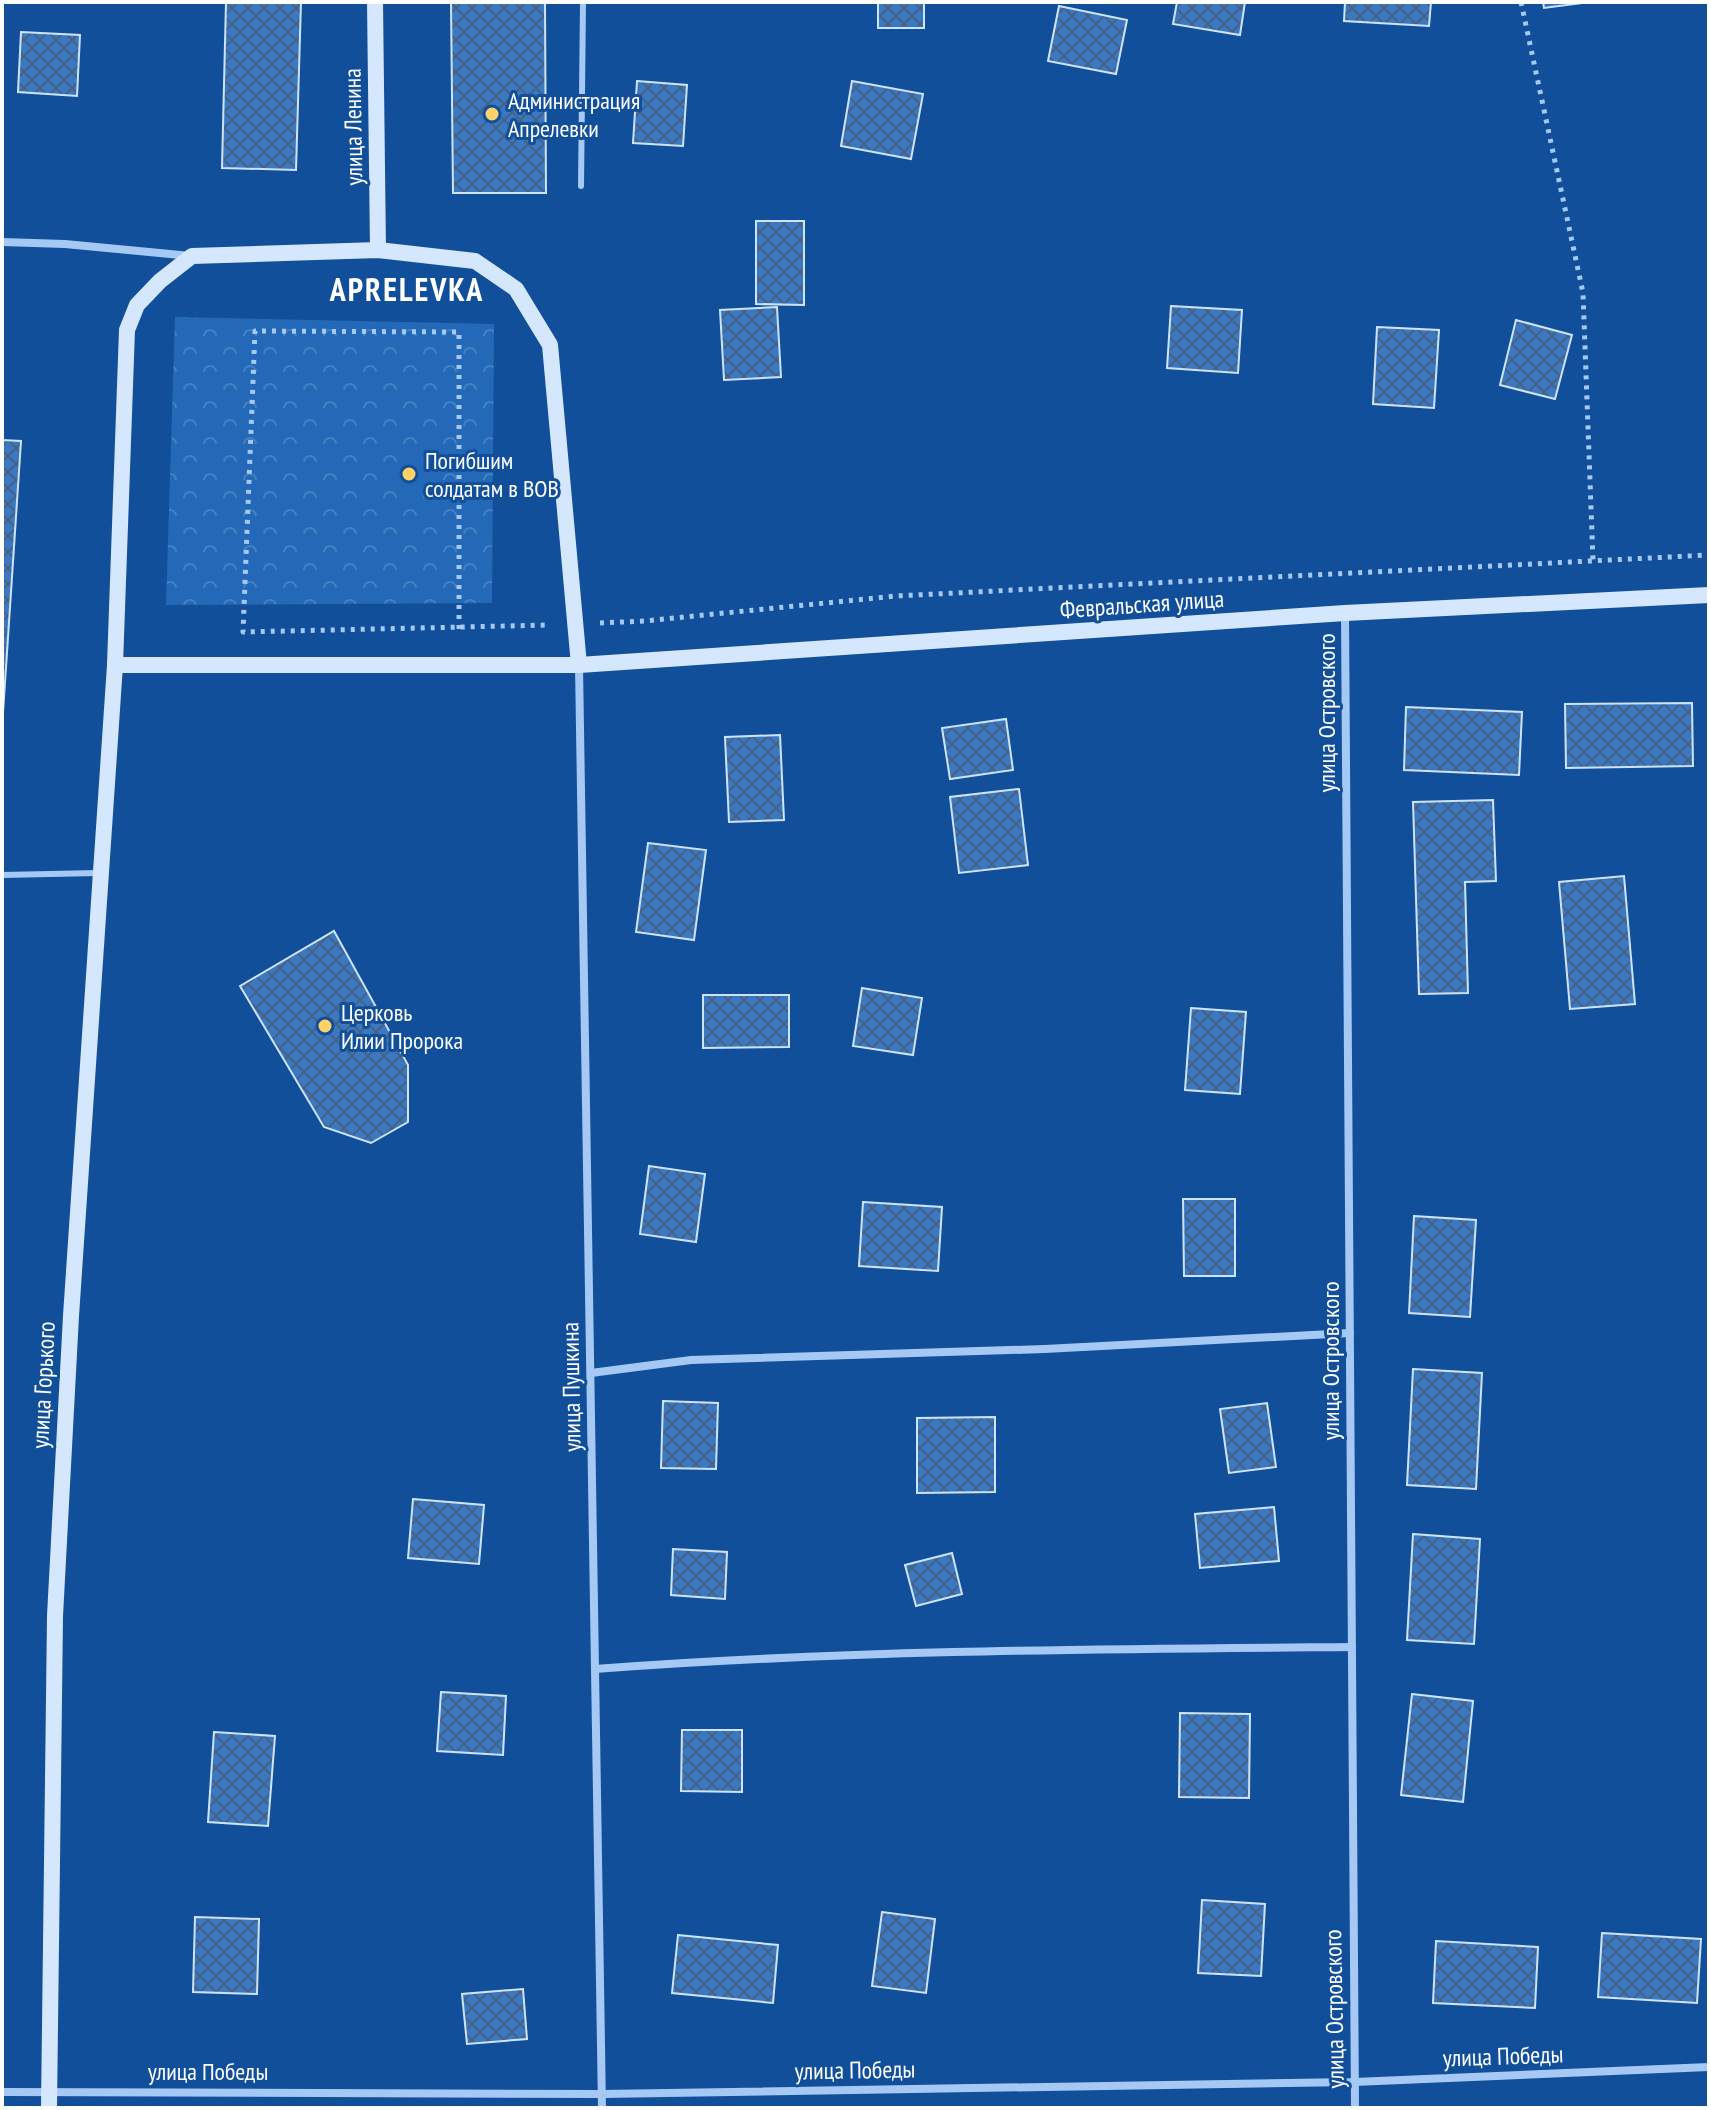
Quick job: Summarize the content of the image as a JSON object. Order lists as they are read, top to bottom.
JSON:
{
  "streets": {
    "main road": ["улица Ленина", "Февральская улица", "улица Горького"],
    "street": ["улица Островского", "улица Пушкина", "улица Победы"]
  },
  "crossings": [
    ["Февральская улица", "улица Островского"],
    ["Февральская улица", "улица Горького"],
    ["Февральская улица", "улица Пушкина"],
    ["улица Островского", "улица Победы"],
    ["улица Горького", "улица Победы"],
    ["улица Пушкина", "улица Победы"]
  ],
  "districts": ["APRELEVKA"],
  "places": ["Администрация Апрелевки", "Погибшим солдатам в ВОВ", "Церковь Илии Пророка"]
}
